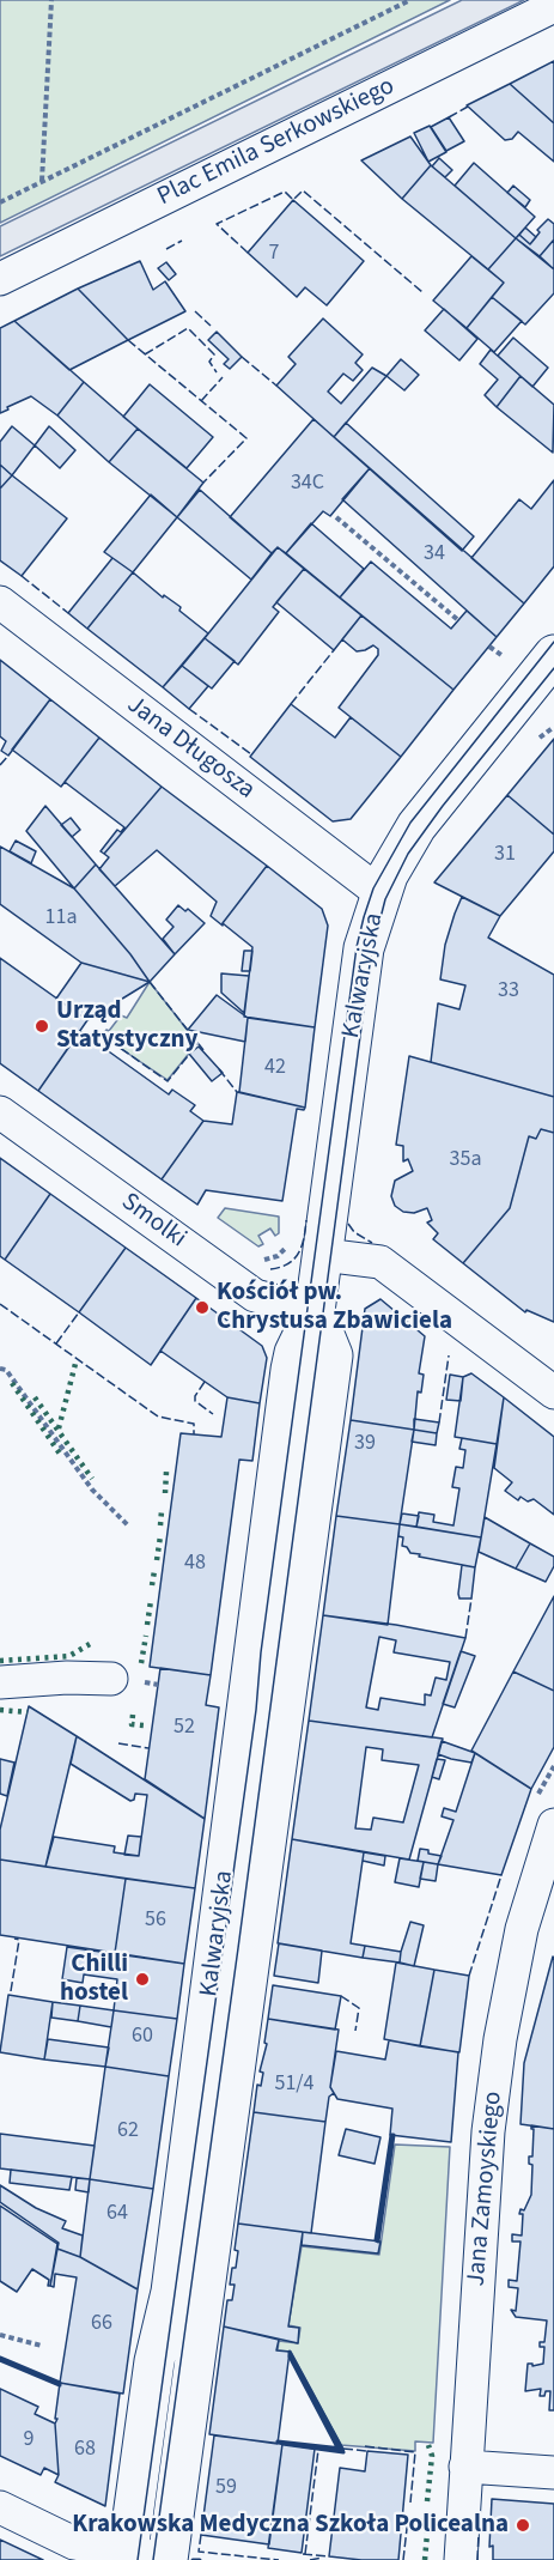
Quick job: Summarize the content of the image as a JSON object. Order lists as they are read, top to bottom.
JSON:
{
  "streets": {
    "street": [
      "Plac Emila Serkowskiego",
      "Jana Długosza",
      "Kalwaryjska",
      "Smolki",
      "Jana Zamoyskiego"
    ]
  },
  "crossings": [
    ["Jana Długosza", "Kalwaryjska"],
    ["Kalwaryjska", "Smolki"]
  ],
  "places": [
    "Urząd Statystyczny",
    "Kościół pw. Chrystusa Zbawiciela",
    "Chilli hostel",
    "Krakowska Medyczna Szkoła Policealna"
  ],
  "house_numbers": [
    "7",
    "34C",
    "34",
    "31",
    "11a",
    "33",
    "42",
    "35a",
    "39",
    "48",
    "52",
    "56",
    "60",
    "51/4",
    "62",
    "64",
    "66",
    "9",
    "68",
    "59"
  ]
}
